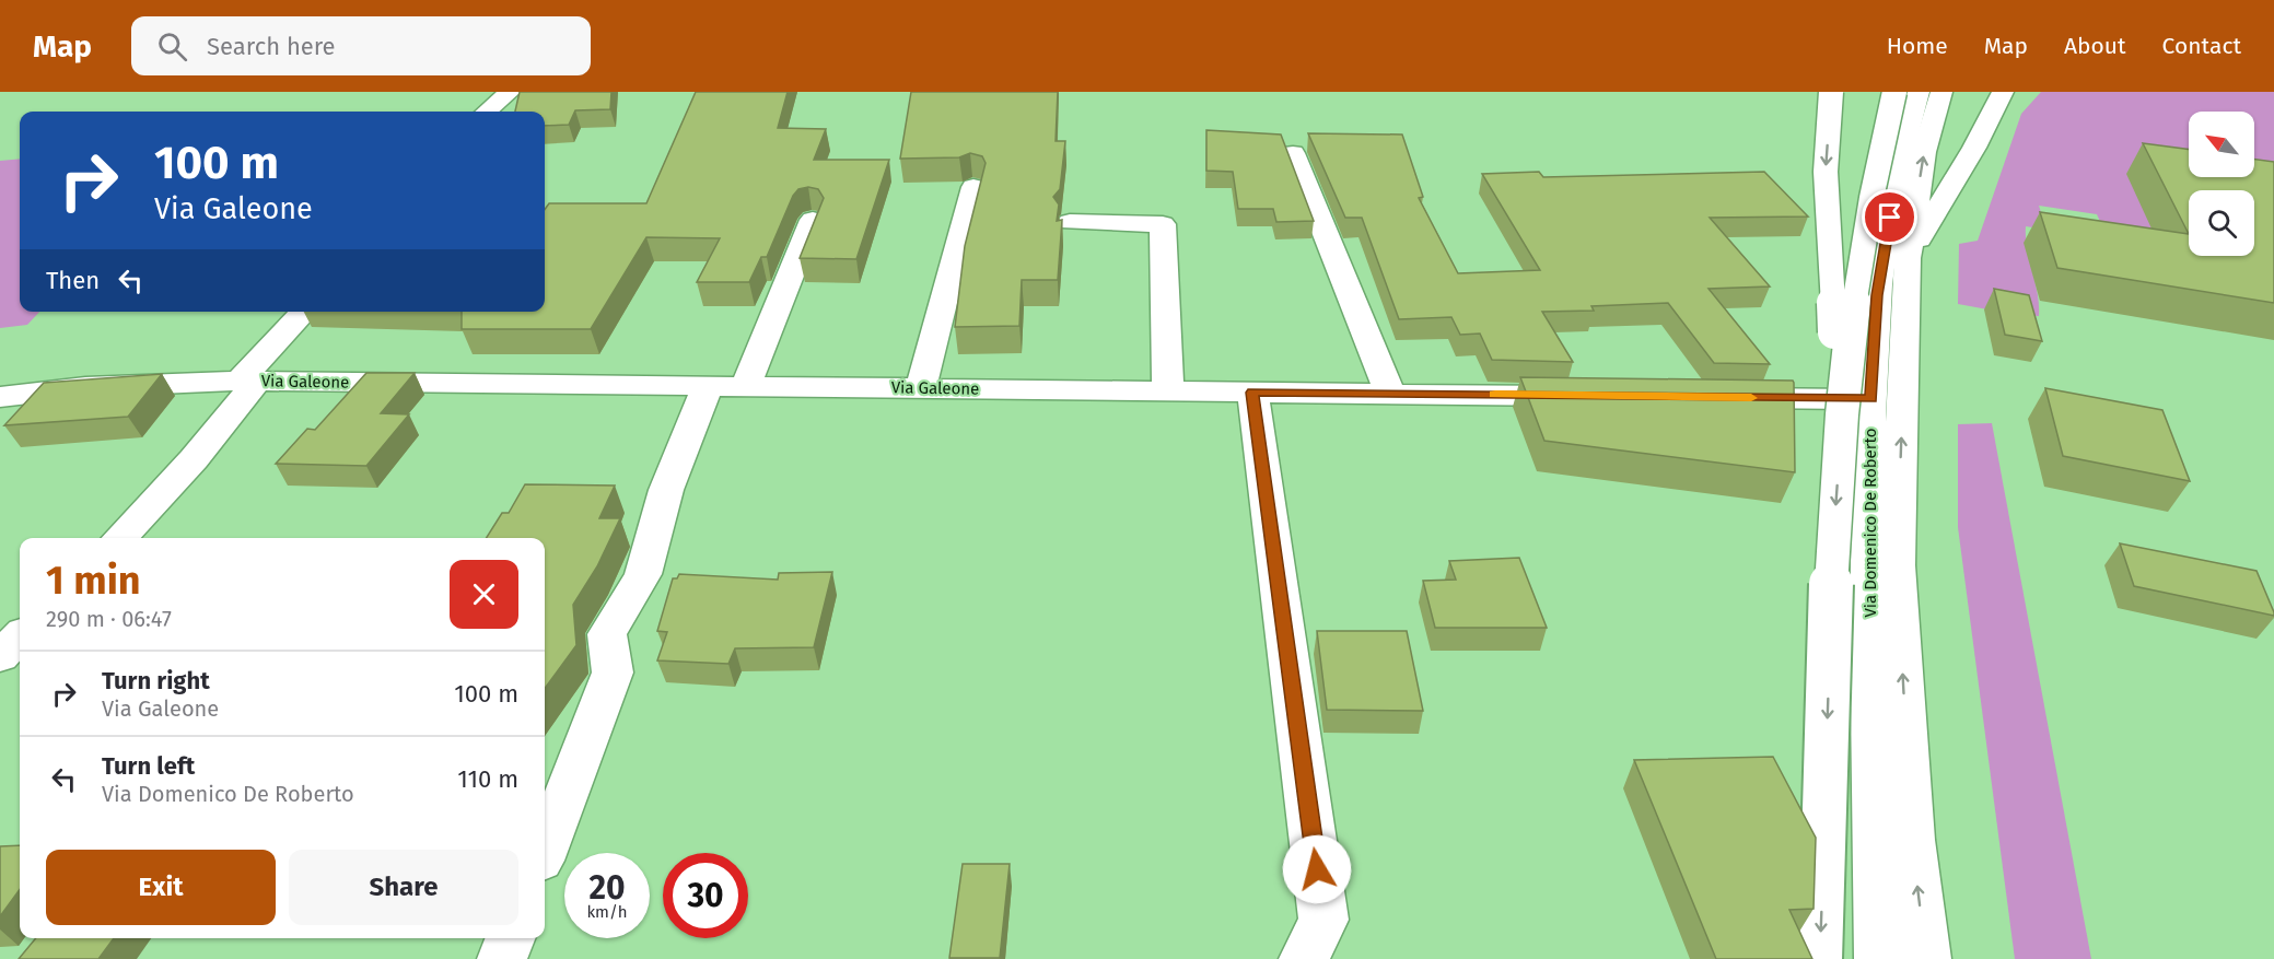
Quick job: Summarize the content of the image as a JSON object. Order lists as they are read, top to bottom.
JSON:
{
  "streets": {
    "main road": ["Via Galeone", "Via Domenico De Roberto"]
  },
  "north": "top left",
  "page": {
    "header": "Map",
    "search": "Search here",
    "nav": [
      "Home",
      "Map",
      "About",
      "Contact"
    ],
    "turn": ["100 m", "Via Galeone"],
    "then": "Then",
    "heading": ["1 min", "290 m · 06:47"],
    "list": [
      {
        "name": "Turn right",
        "note": "Via Galeone",
        "value": "100 m"
      },
      {
        "name": "Turn left",
        "note": "Via Domenico De Roberto",
        "value": "110 m"
      }
    ],
    "buttons": ["Exit", "Share"],
    "speed": "20 km/h",
    "limit": "30"
  }
}
